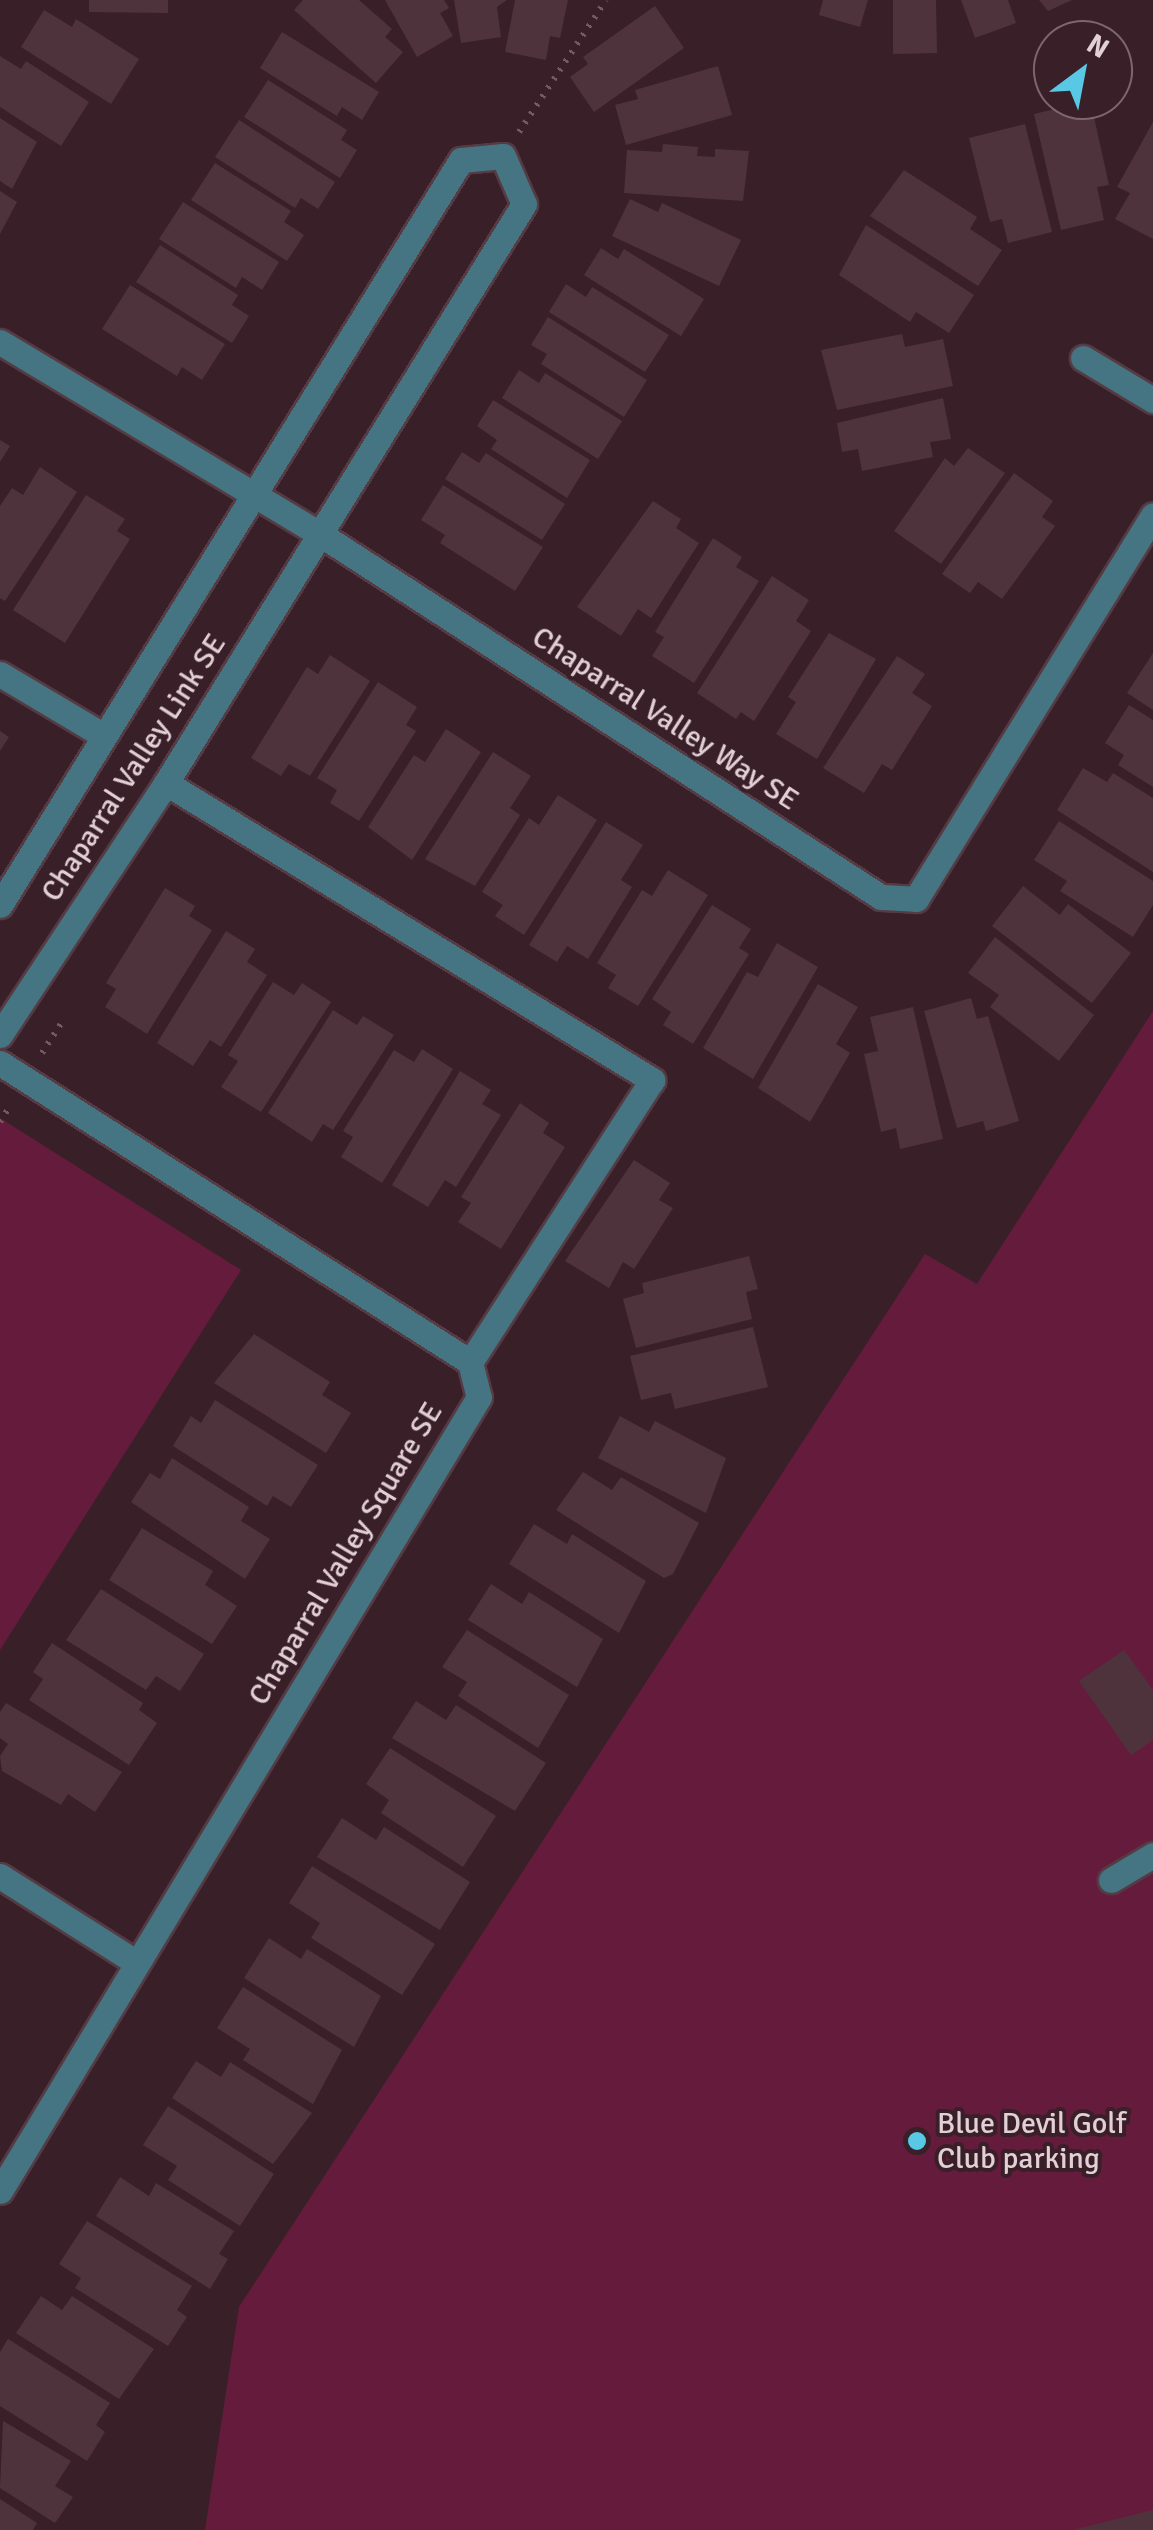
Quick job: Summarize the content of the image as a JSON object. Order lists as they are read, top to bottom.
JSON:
{
  "streets": {
    "street": ["Chaparral Valley Way SE", "Chaparral Valley Link SE", "Chaparral Valley Square SE"]
  },
  "crossings": [
    ["Chaparral Valley Way SE", "Chaparral Valley Link SE"]
  ],
  "places": ["Blue Devil Golf Club parking"],
  "north": "top right"
}
